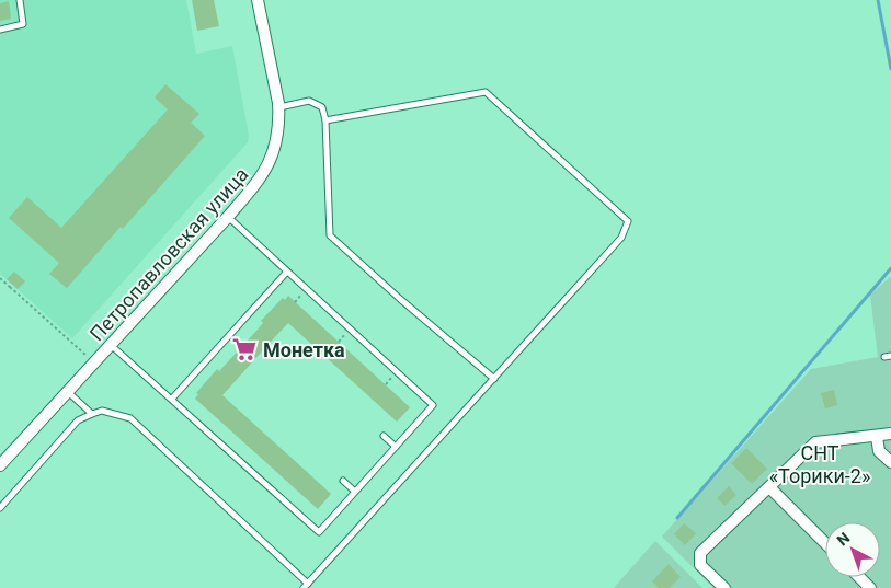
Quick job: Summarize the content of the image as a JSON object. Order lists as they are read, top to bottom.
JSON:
{
  "streets": {
    "street": ["Петропавловская улица"]
  },
  "parks": ["СНТ «Торики-2»"],
  "places": {
    "supermarket": ["Монетка"]
  },
  "north": "top left"
}
